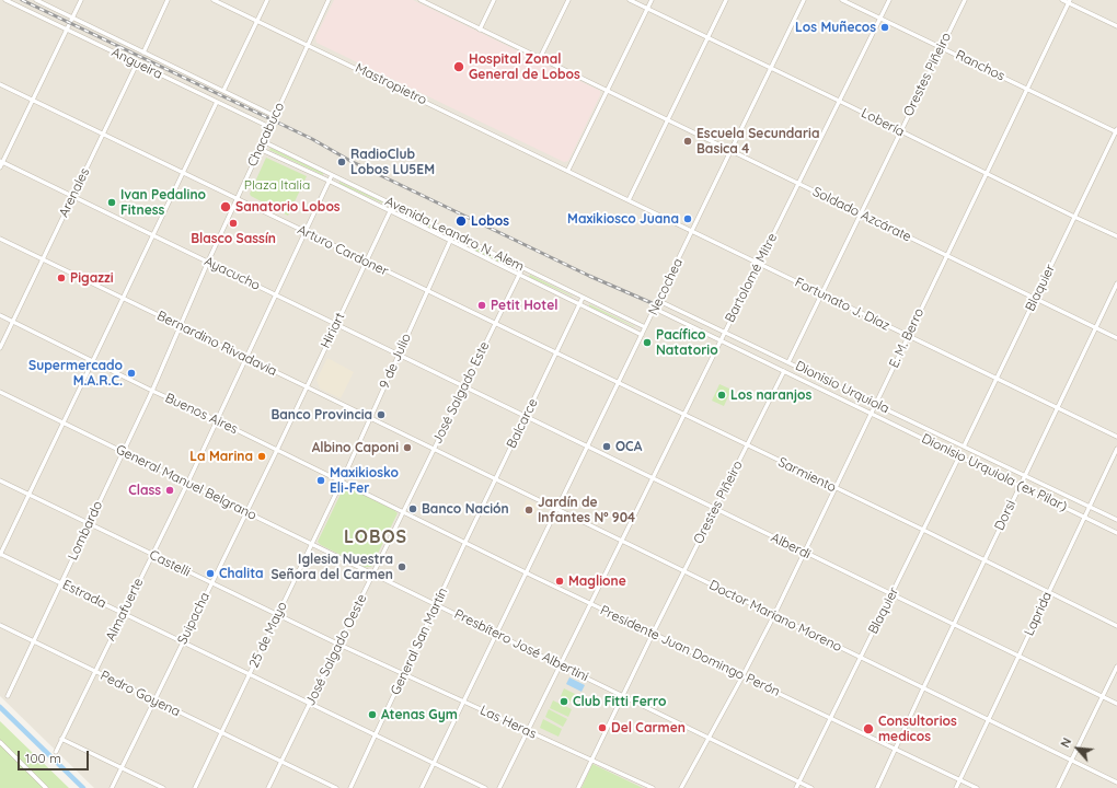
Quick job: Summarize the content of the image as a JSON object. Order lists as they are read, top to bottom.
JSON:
{
  "streets": {
    "street": [
      "Angueira",
      "Ranchos",
      "Orestes Piñeiro",
      "Mastropietro",
      "Lobería",
      "Chacabuco",
      "Arenales",
      "Soldado Azcárate",
      "Avenida Leandro N. Alem",
      "Arturo Cardoner",
      "Ayacucho",
      "Bartolomé Mitre",
      "Necochea",
      "Blaquier",
      "Fortunato J. Díaz",
      "Hiriart",
      "E. M. Berro",
      "Bernardino Rivadavia",
      "9 de Julio",
      "Dionisio Urquiola",
      "José Salgado Este",
      "Buenos Aires",
      "Balcarce",
      "Dionisio Urquiola (ex Pilar)",
      "Sarmiento",
      "General Manuel Belgrano",
      "Dorsi",
      "Lombardo",
      "Alberdi",
      "Castelli",
      "Estrada",
      "Almafuerte",
      "Laprida",
      "Doctor Mariano Moreno",
      "Suipacha",
      "25 de Mayo",
      "General San Martín",
      "Presbítero José Albertini",
      "José Salgado Oeste",
      "Presidente Juan Domingo Perón",
      "Pedro Goyena",
      "Las Heras"
    ]
  },
  "crossings": [
    ["Angueira", "Chacabuco"],
    ["Angueira", "Arenales"],
    ["Ranchos", "Orestes Piñeiro"],
    ["Ranchos", "Bartolomé Mitre"],
    ["Ranchos", "Blaquier"],
    ["Ranchos", "E. M. Berro"],
    ["Orestes Piñeiro", "Lobería"],
    ["Orestes Piñeiro", "Soldado Azcárate"],
    ["Orestes Piñeiro", "Fortunato J. Díaz"],
    ["Orestes Piñeiro", "Dionisio Urquiola"],
    ["Orestes Piñeiro", "Sarmiento"],
    ["Orestes Piñeiro", "Alberdi"],
    ["Orestes Piñeiro", "Doctor Mariano Moreno"],
    ["Orestes Piñeiro", "Presbítero José Albertini"],
    ["Orestes Piñeiro", "Presidente Juan Domingo Perón"],
    ["Orestes Piñeiro", "Las Heras"],
    ["Mastropietro", "Chacabuco"],
    ["Mastropietro", "Fortunato J. Díaz"],
    ["Lobería", "Bartolomé Mitre"],
    ["Lobería", "Necochea"],
    ["Lobería", "Blaquier"],
    ["Lobería", "E. M. Berro"],
    ["Chacabuco", "Avenida Leandro N. Alem"],
    ["Chacabuco", "Arturo Cardoner"],
    ["Chacabuco", "Ayacucho"],
    ["Chacabuco", "Bernardino Rivadavia"],
    ["Chacabuco", "Buenos Aires"],
    ["Chacabuco", "Lombardo"],
    ["Arenales", "Arturo Cardoner"],
    ["Arenales", "Ayacucho"],
    ["Arenales", "Bernardino Rivadavia"],
    ["Arenales", "Buenos Aires"],
    ["Soldado Azcárate", "Bartolomé Mitre"],
    ["Soldado Azcárate", "Necochea"],
    ["Soldado Azcárate", "Blaquier"],
    ["Soldado Azcárate", "E. M. Berro"],
    ["Soldado Azcárate", "Dorsi"],
    ["Avenida Leandro N. Alem", "Necochea"],
    ["Avenida Leandro N. Alem", "Hiriart"],
    ["Avenida Leandro N. Alem", "9 de Julio"],
    ["Avenida Leandro N. Alem", "José Salgado Este"],
    ["Avenida Leandro N. Alem", "Balcarce"],
    ["Avenida Leandro N. Alem", "Almafuerte"],
    ["Arturo Cardoner", "Hiriart"],
    ["Arturo Cardoner", "9 de Julio"],
    ["Arturo Cardoner", "José Salgado Este"],
    ["Arturo Cardoner", "Sarmiento"],
    ["Arturo Cardoner", "Almafuerte"],
    ["Ayacucho", "Hiriart"],
    ["Ayacucho", "9 de Julio"],
    ["Ayacucho", "José Salgado Este"],
    ["Ayacucho", "Alberdi"],
    ["Ayacucho", "Almafuerte"],
    ["Bartolomé Mitre", "Fortunato J. Díaz"],
    ["Bartolomé Mitre", "Dionisio Urquiola"],
    ["Bartolomé Mitre", "Sarmiento"],
    ["Bartolomé Mitre", "Alberdi"],
    ["Bartolomé Mitre", "Doctor Mariano Moreno"],
    ["Bartolomé Mitre", "Presbítero José Albertini"],
    ["Bartolomé Mitre", "Presidente Juan Domingo Perón"],
    ["Bartolomé Mitre", "Las Heras"],
    ["Necochea", "Fortunato J. Díaz"],
    ["Necochea", "Dionisio Urquiola"],
    ["Necochea", "Sarmiento"],
    ["Necochea", "Alberdi"],
    ["Necochea", "Estrada"],
    ["Necochea", "Doctor Mariano Moreno"],
    ["Necochea", "Presbítero José Albertini"],
    ["Necochea", "Presidente Juan Domingo Perón"],
    ["Necochea", "Las Heras"],
    ["Blaquier", "Fortunato J. Díaz"],
    ["Blaquier", "Dionisio Urquiola"],
    ["Blaquier", "Dionisio Urquiola (ex Pilar)"],
    ["Blaquier", "Sarmiento"],
    ["Blaquier", "Alberdi"],
    ["Blaquier", "Doctor Mariano Moreno"],
    ["Blaquier", "Presbítero José Albertini"],
    ["Blaquier", "Presidente Juan Domingo Perón"],
    ["Fortunato J. Díaz", "E. M. Berro"],
    ["Fortunato J. Díaz", "Dorsi"],
    ["Hiriart", "Bernardino Rivadavia"],
    ["Hiriart", "Buenos Aires"],
    ["Hiriart", "Suipacha"],
    ["E. M. Berro", "Dionisio Urquiola"],
    ["E. M. Berro", "Dionisio Urquiola (ex Pilar)"],
    ["E. M. Berro", "Sarmiento"],
    ["E. M. Berro", "Alberdi"],
    ["E. M. Berro", "Doctor Mariano Moreno"],
    ["E. M. Berro", "Presbítero José Albertini"],
    ["E. M. Berro", "Presidente Juan Domingo Perón"],
    ["Bernardino Rivadavia", "9 de Julio"],
    ["Bernardino Rivadavia", "José Salgado Este"],
    ["Bernardino Rivadavia", "Almafuerte"],
    ["Bernardino Rivadavia", "Doctor Mariano Moreno"],
    ["9 de Julio", "Buenos Aires"],
    ["9 de Julio", "25 de Mayo"],
    ["Dionisio Urquiola", "Dionisio Urquiola (ex Pilar)"],
    ["Dionisio Urquiola", "Dorsi"],
    ["José Salgado Este", "Buenos Aires"],
    ["José Salgado Este", "Sarmiento"],
    ["José Salgado Este", "Alberdi"],
    ["José Salgado Este", "Doctor Mariano Moreno"],
    ["José Salgado Este", "José Salgado Oeste"],
    ["José Salgado Este", "Presidente Juan Domingo Perón"],
    ["Buenos Aires", "Lombardo"],
    ["Buenos Aires", "Almafuerte"],
    ["Buenos Aires", "Suipacha"],
    ["Buenos Aires", "25 de Mayo"],
    ["Buenos Aires", "José Salgado Oeste"],
    ["Buenos Aires", "Presidente Juan Domingo Perón"],
    ["Balcarce", "Sarmiento"],
    ["Balcarce", "Alberdi"],
    ["Balcarce", "Doctor Mariano Moreno"],
    ["Balcarce", "General San Martín"],
    ["Balcarce", "Presidente Juan Domingo Perón"],
    ["Dionisio Urquiola (ex Pilar)", "Dorsi"],
    ["Dionisio Urquiola (ex Pilar)", "Laprida"],
    ["Sarmiento", "Dorsi"],
    ["Sarmiento", "Laprida"],
    ["General Manuel Belgrano", "Lombardo"],
    ["General Manuel Belgrano", "Almafuerte"],
    ["General Manuel Belgrano", "Suipacha"],
    ["General Manuel Belgrano", "25 de Mayo"],
    ["General Manuel Belgrano", "Presbítero José Albertini"],
    ["General Manuel Belgrano", "José Salgado Oeste"],
    ["Dorsi", "Alberdi"],
    ["Dorsi", "Doctor Mariano Moreno"],
    ["Dorsi", "Presidente Juan Domingo Perón"],
    ["Lombardo", "Castelli"],
    ["Lombardo", "Estrada"],
    ["Lombardo", "Pedro Goyena"],
    ["Alberdi", "Laprida"],
    ["Castelli", "Almafuerte"],
    ["Castelli", "Suipacha"],
    ["Castelli", "25 de Mayo"],
    ["Castelli", "José Salgado Oeste"],
    ["Castelli", "Las Heras"],
    ["Estrada", "Almafuerte"],
    ["Estrada", "Suipacha"],
    ["Estrada", "25 de Mayo"],
    ["Estrada", "General San Martín"],
    ["Estrada", "José Salgado Oeste"],
    ["Almafuerte", "Pedro Goyena"],
    ["Laprida", "Doctor Mariano Moreno"],
    ["Laprida", "Presidente Juan Domingo Perón"],
    ["Suipacha", "Pedro Goyena"],
    ["25 de Mayo", "Pedro Goyena"],
    ["General San Martín", "Presbítero José Albertini"],
    ["General San Martín", "Presidente Juan Domingo Perón"],
    ["General San Martín", "Las Heras"],
    ["Presbítero José Albertini", "José Salgado Oeste"],
    ["José Salgado Oeste", "Presidente Juan Domingo Perón"],
    ["José Salgado Oeste", "Pedro Goyena"],
    ["José Salgado Oeste", "Las Heras"]
  ],
  "districts": ["LOBOS"],
  "parks": ["Plaza Italia"],
  "places": [
    "Los Muñecos",
    "Hospital Zonal General de Lobos",
    "Escuela Secundaria Basica 4",
    "RadioClub Lobos LU5EM",
    "Ivan Pedalino Fitness",
    "Sanatorio Lobos",
    "Maxikiosco Juana",
    "Lobos",
    "Blasco Sassín",
    "Pigazzi",
    "Petit Hotel",
    "Pacífico Natatorio",
    "Supermercado M.A.R.C.",
    "Los naranjos",
    "Banco Provincia",
    "OCA",
    "Albino Caponi",
    "La Marina",
    "Maxikiosko Eli-Fer",
    "Class",
    "Banco Nación",
    "Jardín de Infantes Nº 904",
    "Iglesia Nuestra Señora del Carmen",
    "Chalita",
    "Maglione",
    "Club Fitti Ferro",
    "Atenas Gym",
    "Del Carmen",
    "Consultorios medicos"
  ],
  "scale_bar": "100 m",
  "north": "top left"
}
